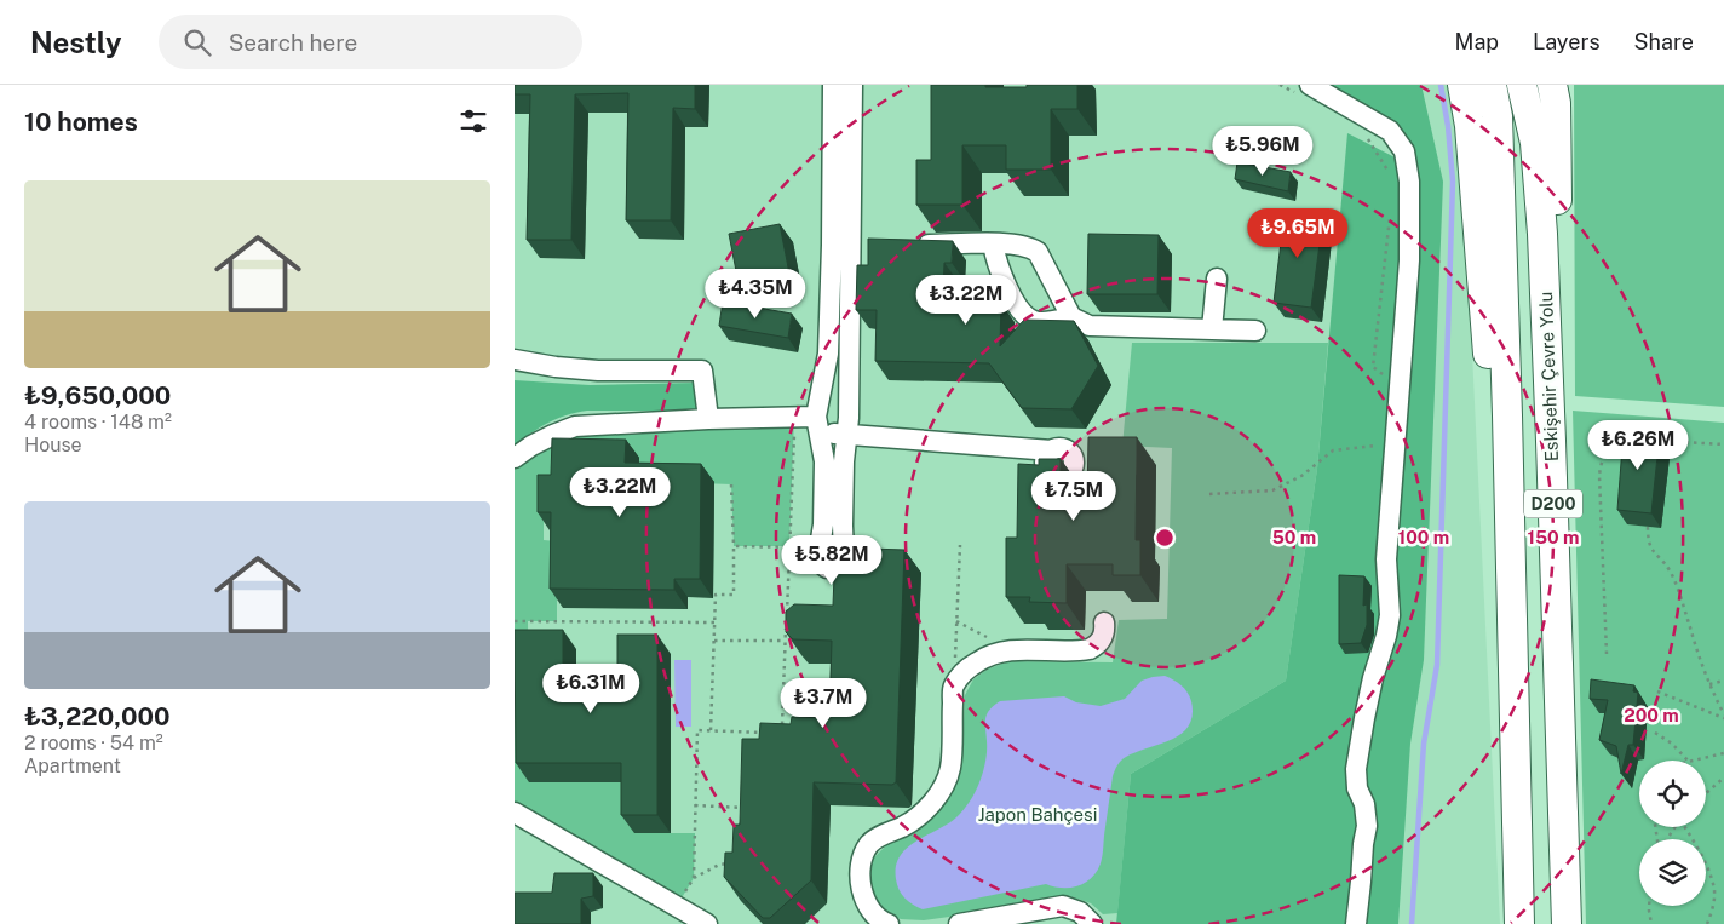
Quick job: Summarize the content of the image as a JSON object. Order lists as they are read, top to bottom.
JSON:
{
  "streets": {
    "highway": ["Eskişehir Çevre Yolu", "D200"]
  },
  "parks": ["Japon Bahçesi"],
  "page": {
    "header": "Nestly",
    "search": "Search here",
    "nav": ["Map", "Layers", "Share"],
    "heading": "10 homes",
    "price": [
      "₺5.96M",
      "₺9.65M",
      "₺4.35M",
      "₺3.22M",
      "₺6.26M",
      "₺3.22M",
      "₺7.5M",
      "₺5.82M",
      "₺6.31M",
      "₺3.7M"
    ],
    "list": [
      {
        "name": "₺9,650,000",
        "note": "4 rooms · 148 m² · House"
      },
      {
        "name": "₺3,220,000",
        "note": "2 rooms · 54 m² · Apartment"
      }
    ]
  },
  "rings": [
    "50 m",
    "100 m",
    "150 m",
    "200 m"
  ]
}
